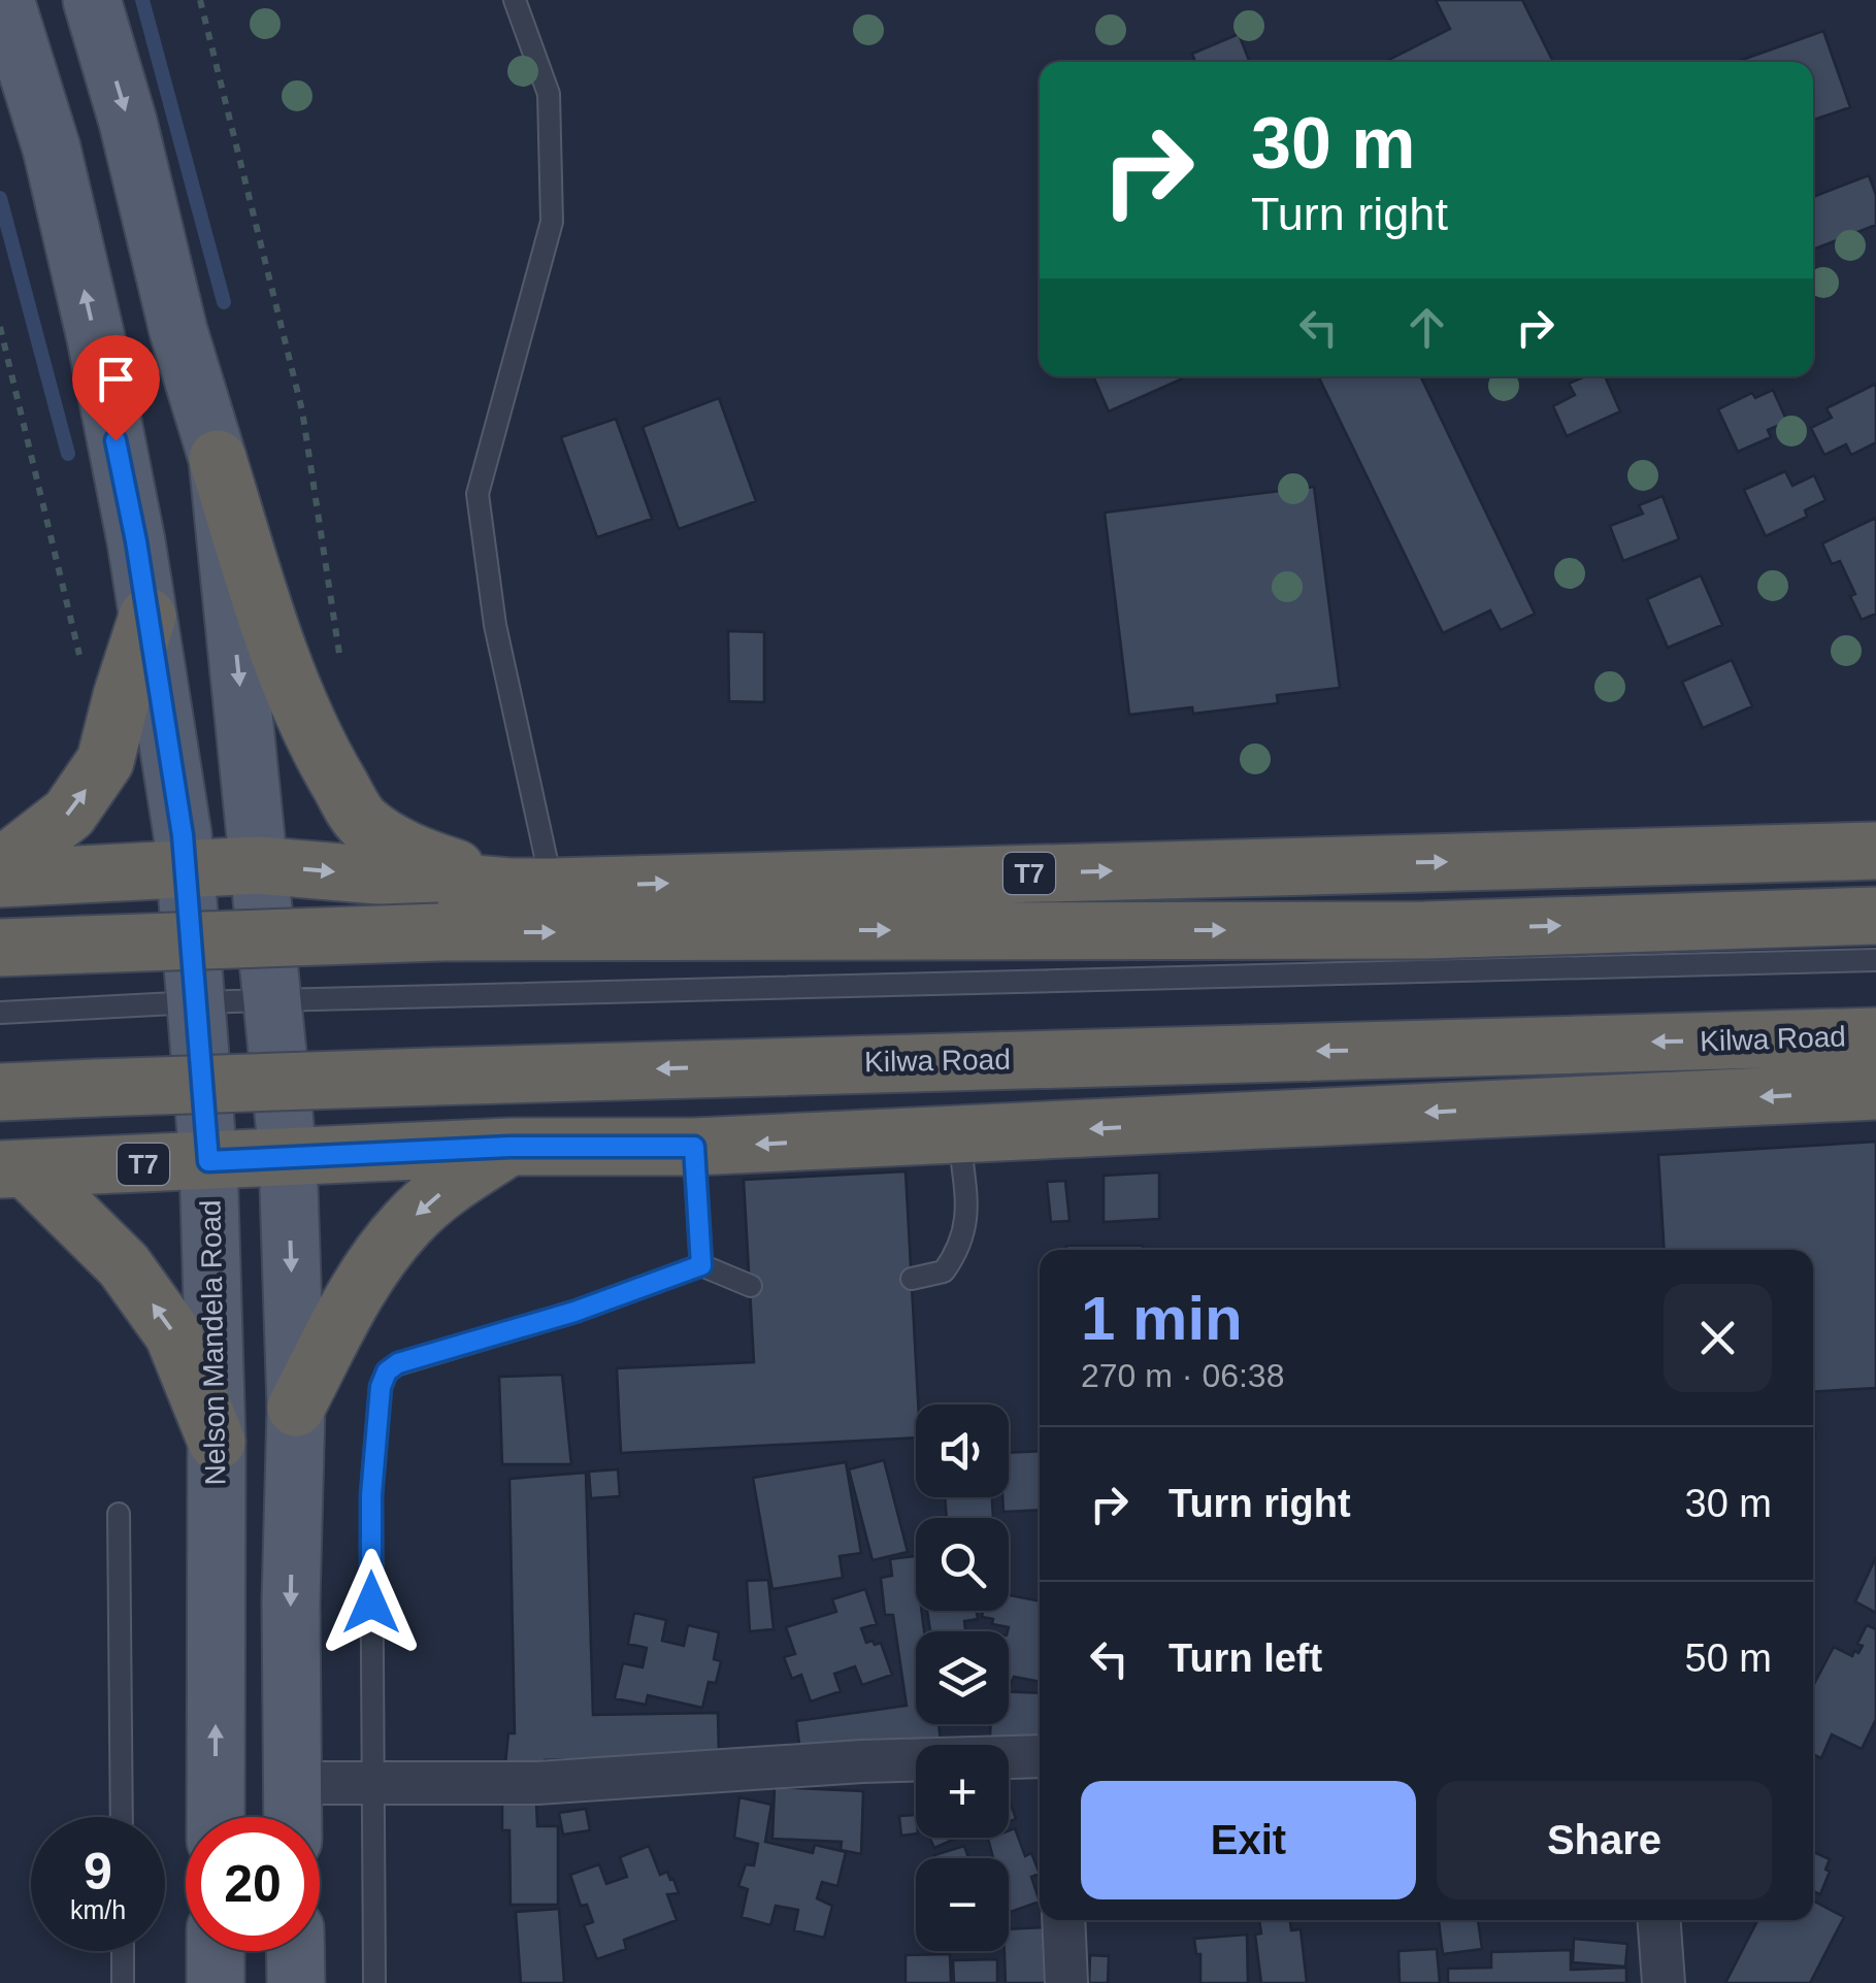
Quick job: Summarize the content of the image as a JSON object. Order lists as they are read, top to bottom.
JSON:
{
  "streets": {
    "highway": ["T7", "Kilwa Road"],
    "main road": ["Nelson Mandela Road"]
  },
  "crossings": [
    ["T7", "Nelson Mandela Road"]
  ],
  "page": {
    "turn": ["30 m", "Turn right"],
    "heading": ["1 min", "270 m · 06:38"],
    "map_buttons": ["+", "−"],
    "list": [
      {
        "name": "Turn right",
        "value": "30 m"
      },
      {
        "name": "Turn left",
        "value": "50 m"
      }
    ],
    "buttons": ["Exit", "Share"],
    "speed": "9 km/h",
    "limit": "20"
  }
}
